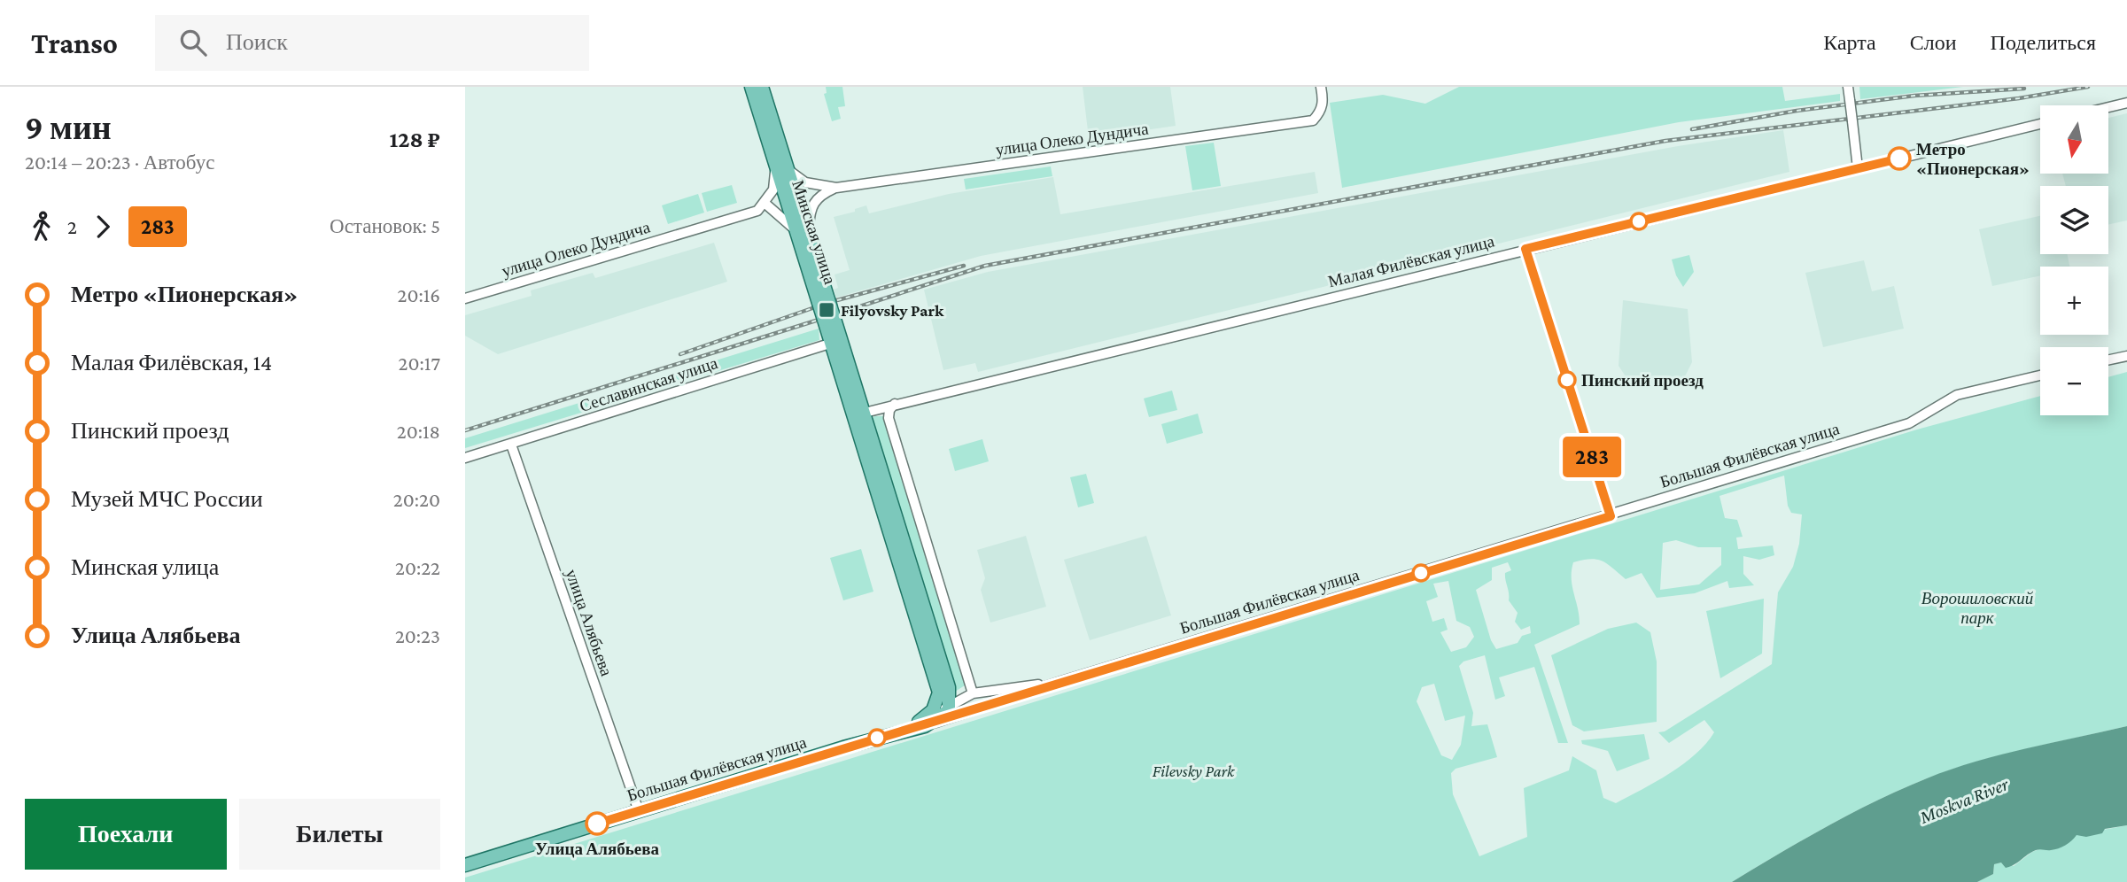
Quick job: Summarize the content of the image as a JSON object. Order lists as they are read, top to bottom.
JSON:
{
  "streets": {
    "main road": ["Минская улица", "Большая Филёвская улица"],
    "street": [
      "улица Олеко Дундича",
      "Малая Филёвская улица",
      "Сеславинская улица",
      "улица Алябьева"
    ]
  },
  "crossings": [
    ["улица Олеко Дундича", "Минская улица"],
    ["Минская улица", "Малая Филёвская улица"],
    ["Минская улица", "Сеславинская улица"],
    ["Минская улица", "Большая Филёвская улица"],
    ["Сеславинская улица", "улица Алябьева"],
    ["Большая Филёвская улица", "улица Алябьева"]
  ],
  "water": ["Moskva River"],
  "parks": ["Ворошиловский парк", "Filevsky Park"],
  "places": {
    "other": ["Метро «Пионерская»", "Пинский проезд", "Улица Алябьева"],
    "transit": ["Filyovsky Park"]
  },
  "lines": ["bus line 283"],
  "north": "bottom",
  "page": {
    "header": "Transo",
    "search": "Поиск",
    "nav": ["Карта", "Слои", "Поделиться"],
    "heading": ["9 мин", "20:14 – 20:23 · Автобус", "128 ₽"],
    "on_map": "283",
    "map_buttons": ["+", "−"],
    "legs": ["2", "283", "Остановок: 5"],
    "list": [
      {
        "name": "Метро «Пионерская»",
        "value": "20:16"
      },
      {
        "name": "Малая Филёвская, 14",
        "value": "20:17"
      },
      {
        "name": "Пинский проезд",
        "value": "20:18"
      },
      {
        "name": "Музей МЧС России",
        "value": "20:20"
      },
      {
        "name": "Минская улица",
        "value": "20:22"
      },
      {
        "name": "Улица Алябьева",
        "value": "20:23"
      }
    ],
    "buttons": ["Поехали", "Билеты"]
  }
}
